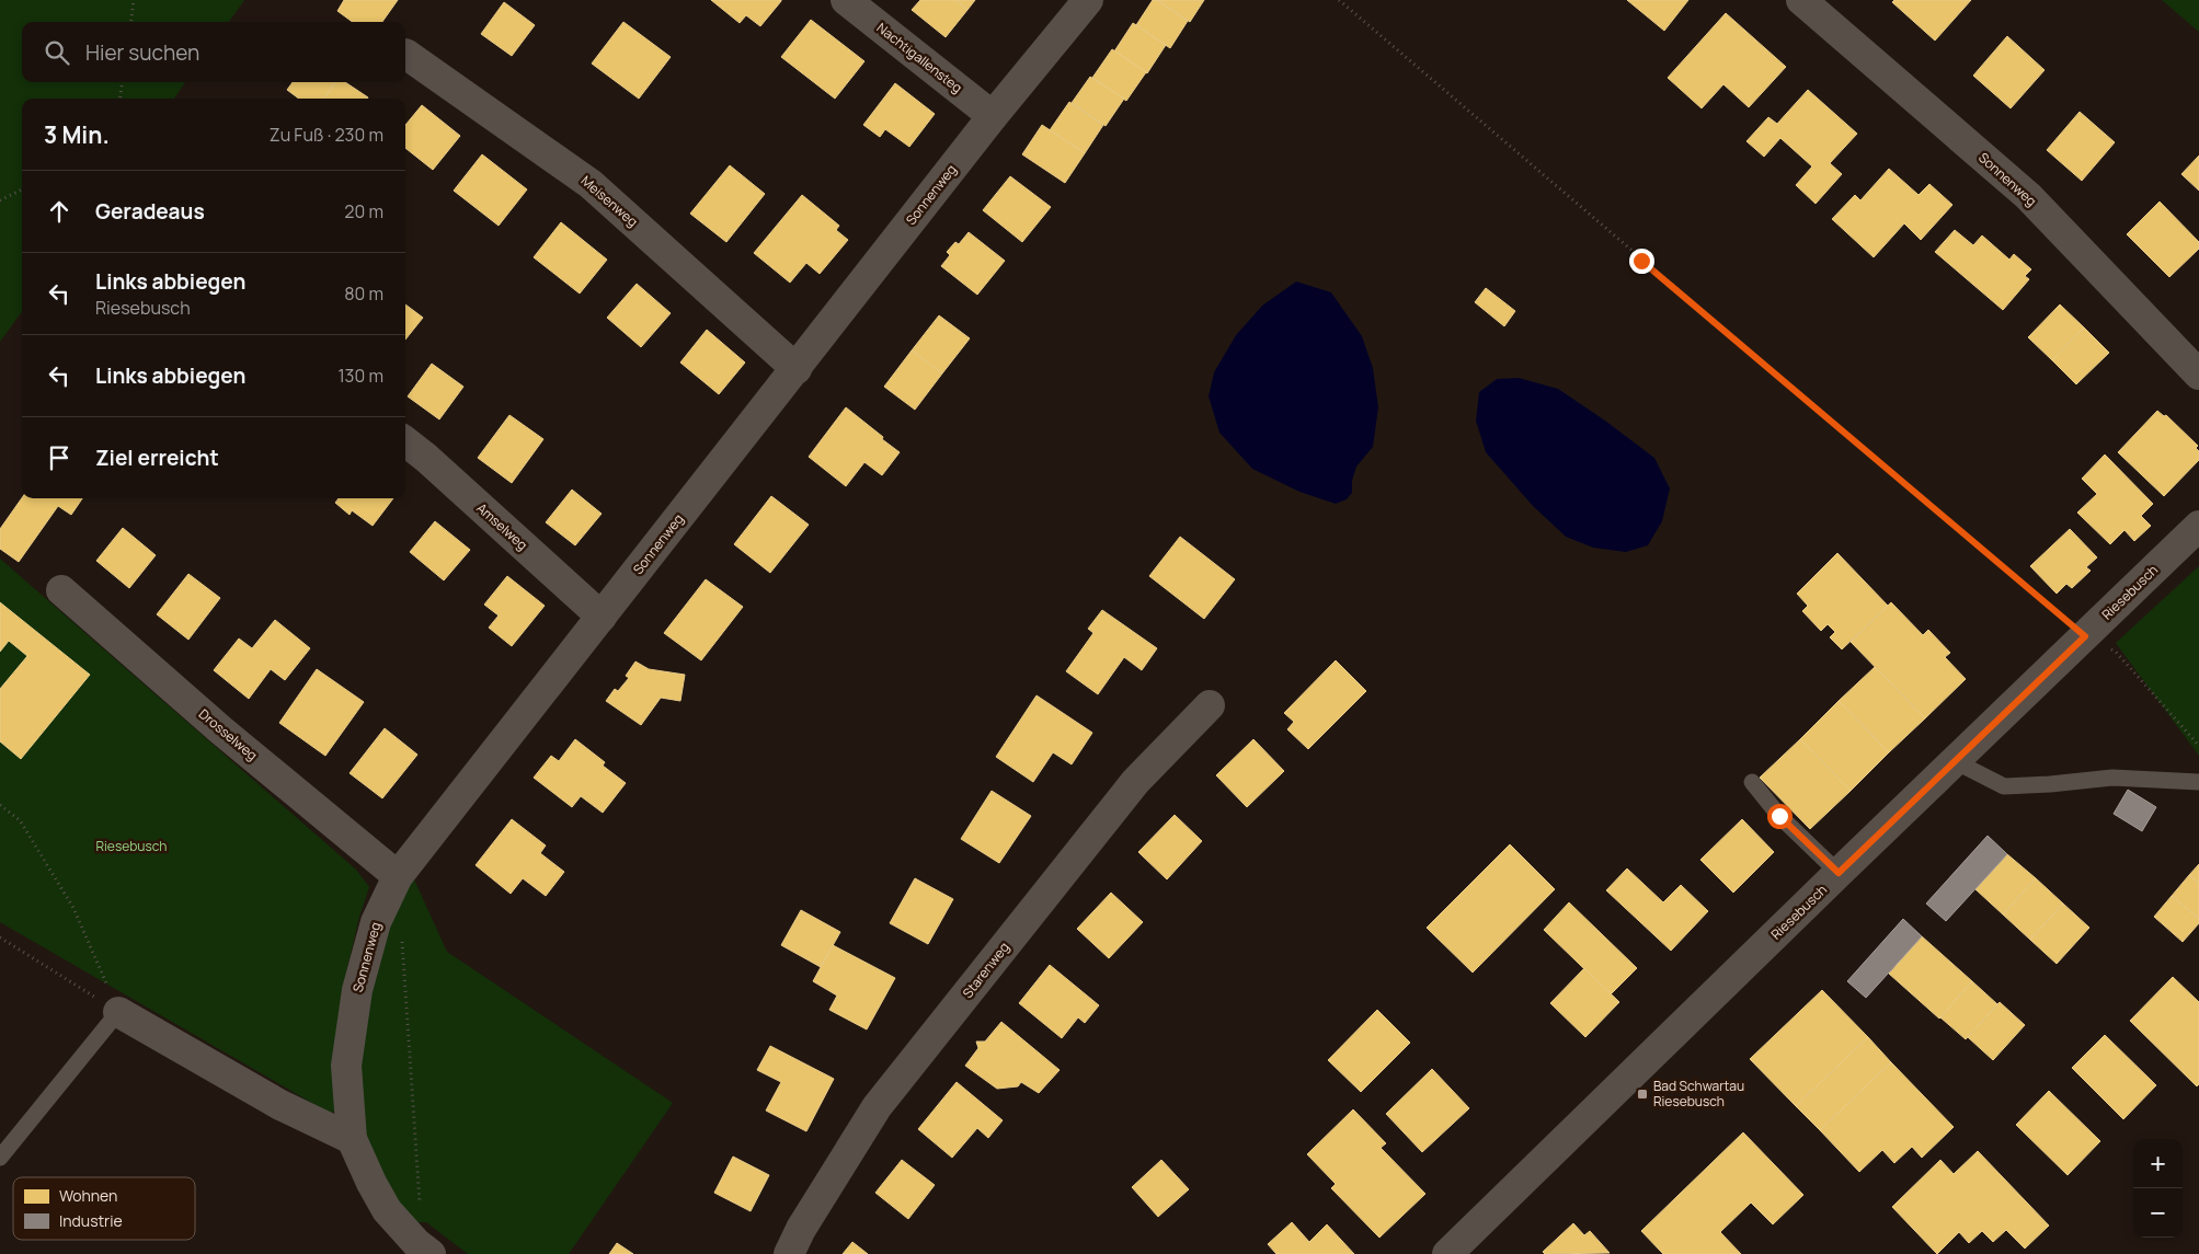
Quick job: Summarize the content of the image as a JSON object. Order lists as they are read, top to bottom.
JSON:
{
  "streets": {
    "street": [
      "Nachtigallensteg",
      "Sonnenweg",
      "Meisenweg",
      "Amselweg",
      "Riesebusch",
      "Drosselweg",
      "Starenweg"
    ]
  },
  "crossings": [
    ["Nachtigallensteg", "Sonnenweg"],
    ["Sonnenweg", "Meisenweg"],
    ["Sonnenweg", "Amselweg"],
    ["Sonnenweg", "Drosselweg"]
  ],
  "parks": ["Riesebusch"],
  "places": {
    "transit": ["Bad Schwartau Riesebusch"]
  },
  "legend": ["Wohnen", "Industrie"],
  "page": {
    "search": "Hier suchen",
    "heading": ["3 Min.", "Zu Fuß · 230 m"],
    "list": [
      ["Geradeaus", "20 m"],
      ["Links abbiegen", "Riesebusch", "80 m"],
      ["Links abbiegen", "130 m"],
      "Ziel erreicht"
    ],
    "map_buttons": ["+", "−"]
  }
}
